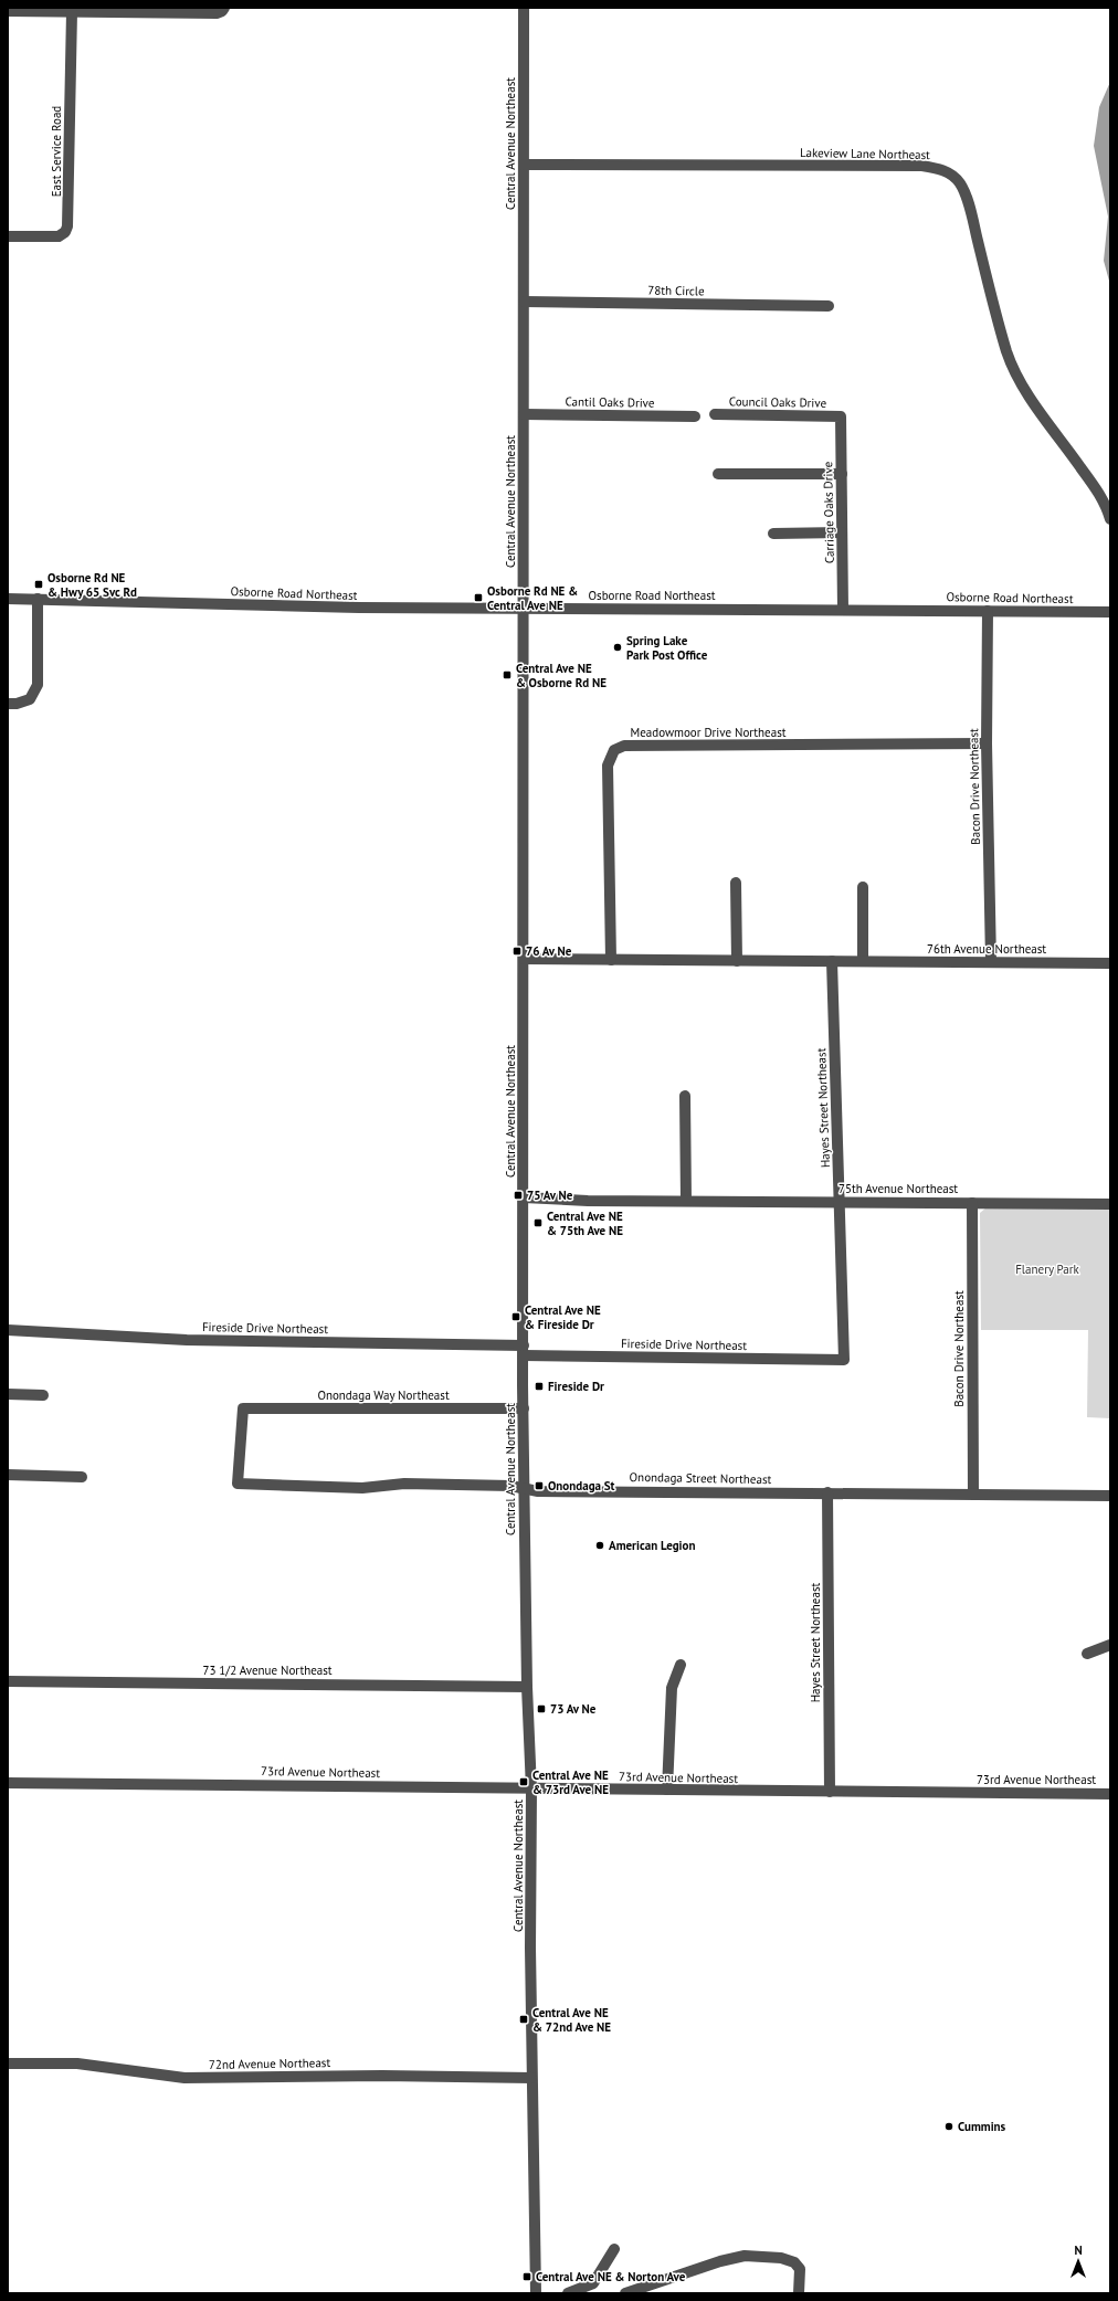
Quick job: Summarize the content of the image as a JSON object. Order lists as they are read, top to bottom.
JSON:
{
  "streets": {
    "street": [
      "Central Avenue Northeast",
      "East Service Road",
      "Lakeview Lane Northeast",
      "78th Circle",
      "Cantil Oaks Drive",
      "Council Oaks Drive",
      "Carriage Oaks Drive",
      "Osborne Road Northeast",
      "Meadowmoor Drive Northeast",
      "Bacon Drive Northeast",
      "76th Avenue Northeast",
      "Hayes Street Northeast",
      "75th Avenue Northeast",
      "Fireside Drive Northeast",
      "Onondaga Way Northeast",
      "Onondaga Street Northeast",
      "73 1/2 Avenue Northeast",
      "73rd Avenue Northeast",
      "72nd Avenue Northeast"
    ]
  },
  "crossings": [
    ["Central Avenue Northeast", "Lakeview Lane Northeast"],
    ["Central Avenue Northeast", "78th Circle"],
    ["Central Avenue Northeast", "Cantil Oaks Drive"],
    ["Central Avenue Northeast", "Osborne Road Northeast"],
    ["Central Avenue Northeast", "76th Avenue Northeast"],
    ["Central Avenue Northeast", "75th Avenue Northeast"],
    ["Central Avenue Northeast", "Fireside Drive Northeast"],
    ["Central Avenue Northeast", "Onondaga Way Northeast"],
    ["Central Avenue Northeast", "Onondaga Street Northeast"],
    ["Central Avenue Northeast", "73 1/2 Avenue Northeast"],
    ["Central Avenue Northeast", "73rd Avenue Northeast"],
    ["Central Avenue Northeast", "72nd Avenue Northeast"],
    ["Council Oaks Drive", "Carriage Oaks Drive"],
    ["Carriage Oaks Drive", "Osborne Road Northeast"],
    ["Osborne Road Northeast", "Bacon Drive Northeast"],
    ["Meadowmoor Drive Northeast", "Bacon Drive Northeast"],
    ["Meadowmoor Drive Northeast", "76th Avenue Northeast"],
    ["Bacon Drive Northeast", "76th Avenue Northeast"],
    ["Bacon Drive Northeast", "75th Avenue Northeast"],
    ["Bacon Drive Northeast", "Onondaga Street Northeast"],
    ["76th Avenue Northeast", "Hayes Street Northeast"],
    ["Hayes Street Northeast", "75th Avenue Northeast"],
    ["Hayes Street Northeast", "Fireside Drive Northeast"],
    ["Hayes Street Northeast", "Onondaga Street Northeast"],
    ["Hayes Street Northeast", "73rd Avenue Northeast"],
    ["Onondaga Way Northeast", "Onondaga Street Northeast"]
  ],
  "parks": ["Flanery Park"],
  "places": {
    "transit": [
      "Osborne Rd NE & Hwy 65 Svc Rd",
      "Osborne Rd NE & Central Ave NE",
      "Central Ave NE & Osborne Rd NE",
      "76 Av Ne",
      "75 Av Ne",
      "Central Ave NE & 75th Ave NE",
      "Central Ave NE & Fireside Dr",
      "Fireside Dr",
      "Onondaga St",
      "73 Av Ne",
      "Central Ave NE & 73rd Ave NE",
      "Central Ave NE & 72nd Ave NE",
      "Central Ave NE & Norton Ave"
    ],
    "other": ["Spring Lake Park Post Office", "American Legion", "Cummins"]
  },
  "north": "top"
}
